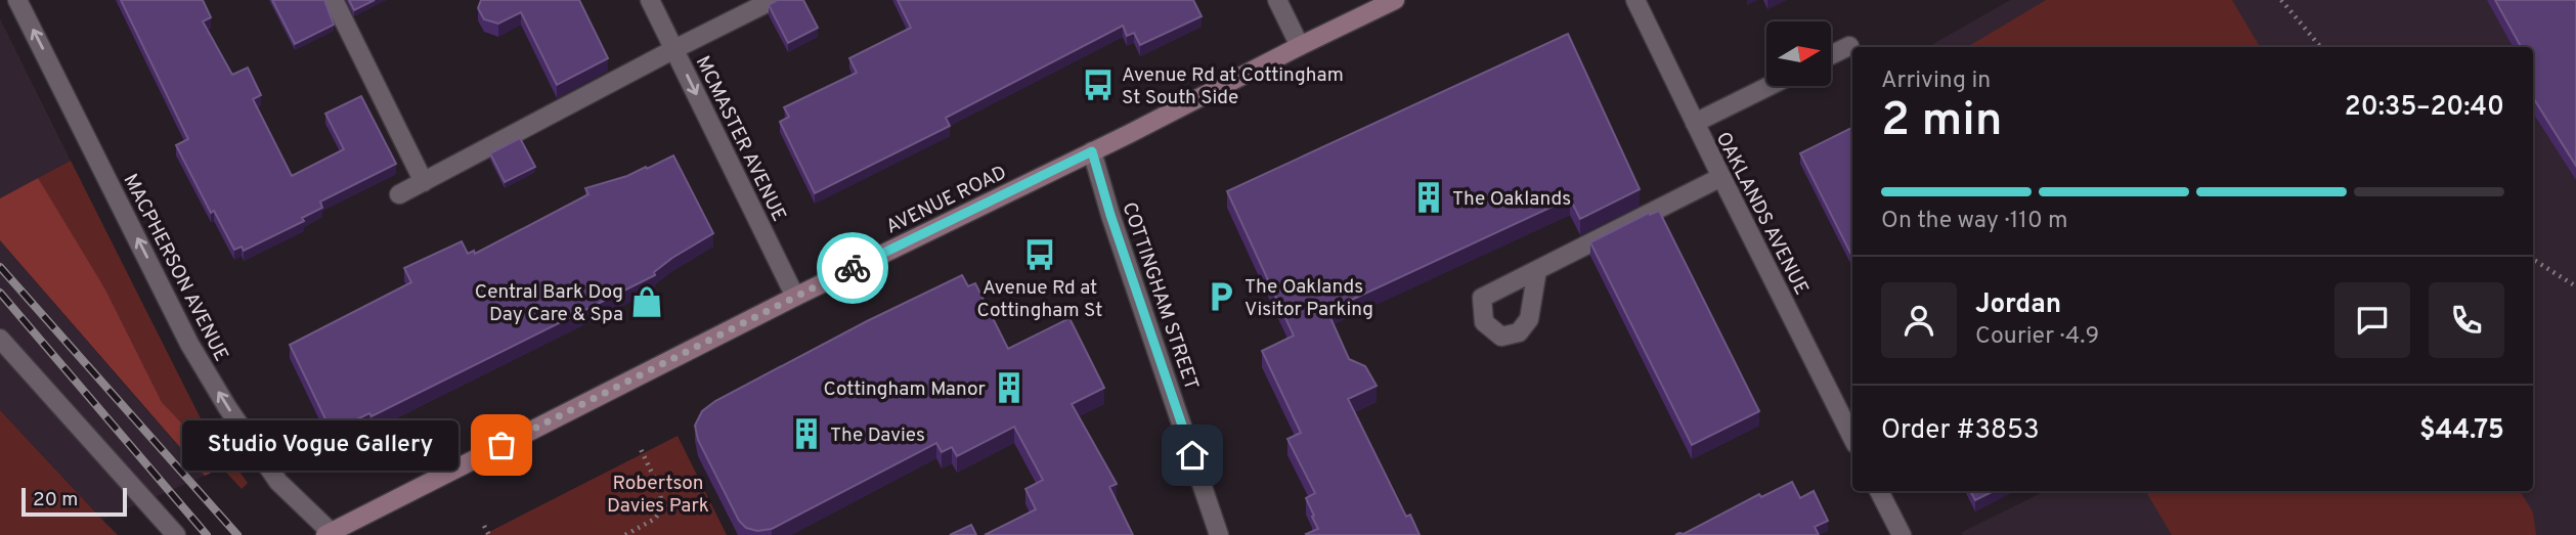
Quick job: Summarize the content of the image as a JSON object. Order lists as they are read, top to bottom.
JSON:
{
  "streets": {
    "main road": ["AVENUE ROAD"],
    "street": [
      "MCMASTER AVENUE",
      "OAKLANDS AVENUE",
      "MACPHERSON AVENUE",
      "COTTINGHAM STREET"
    ]
  },
  "crossings": [
    ["MCMASTER AVENUE", "AVENUE ROAD"],
    ["AVENUE ROAD", "MACPHERSON AVENUE"],
    ["AVENUE ROAD", "COTTINGHAM STREET"]
  ],
  "one_way": ["MCMASTER AVENUE"],
  "parks": ["Robertson Davies Park"],
  "places": {
    "bus stop": ["Avenue Rd at Cottingham St South Side", "Avenue Rd at Cottingham St"],
    "building": ["The Oaklands", "Cottingham Manor", "The Davies"],
    "parking": ["The Oaklands Visitor Parking"],
    "shop": ["Central Bark Dog Day Care & Spa"],
    "other": ["Studio Vogue Gallery"]
  },
  "scale_bar": "20 m",
  "north": "right",
  "page": {
    "heading": ["2 min", "Arriving in", "20:35–20:40"],
    "panel": [
      "Jordan",
      "Courier · 4.9",
      "Order #3853",
      "$44.75"
    ],
    "bar": "On the way · 110 m",
    "bubble": "Studio Vogue Gallery",
    "scale": "20 m"
  }
}
